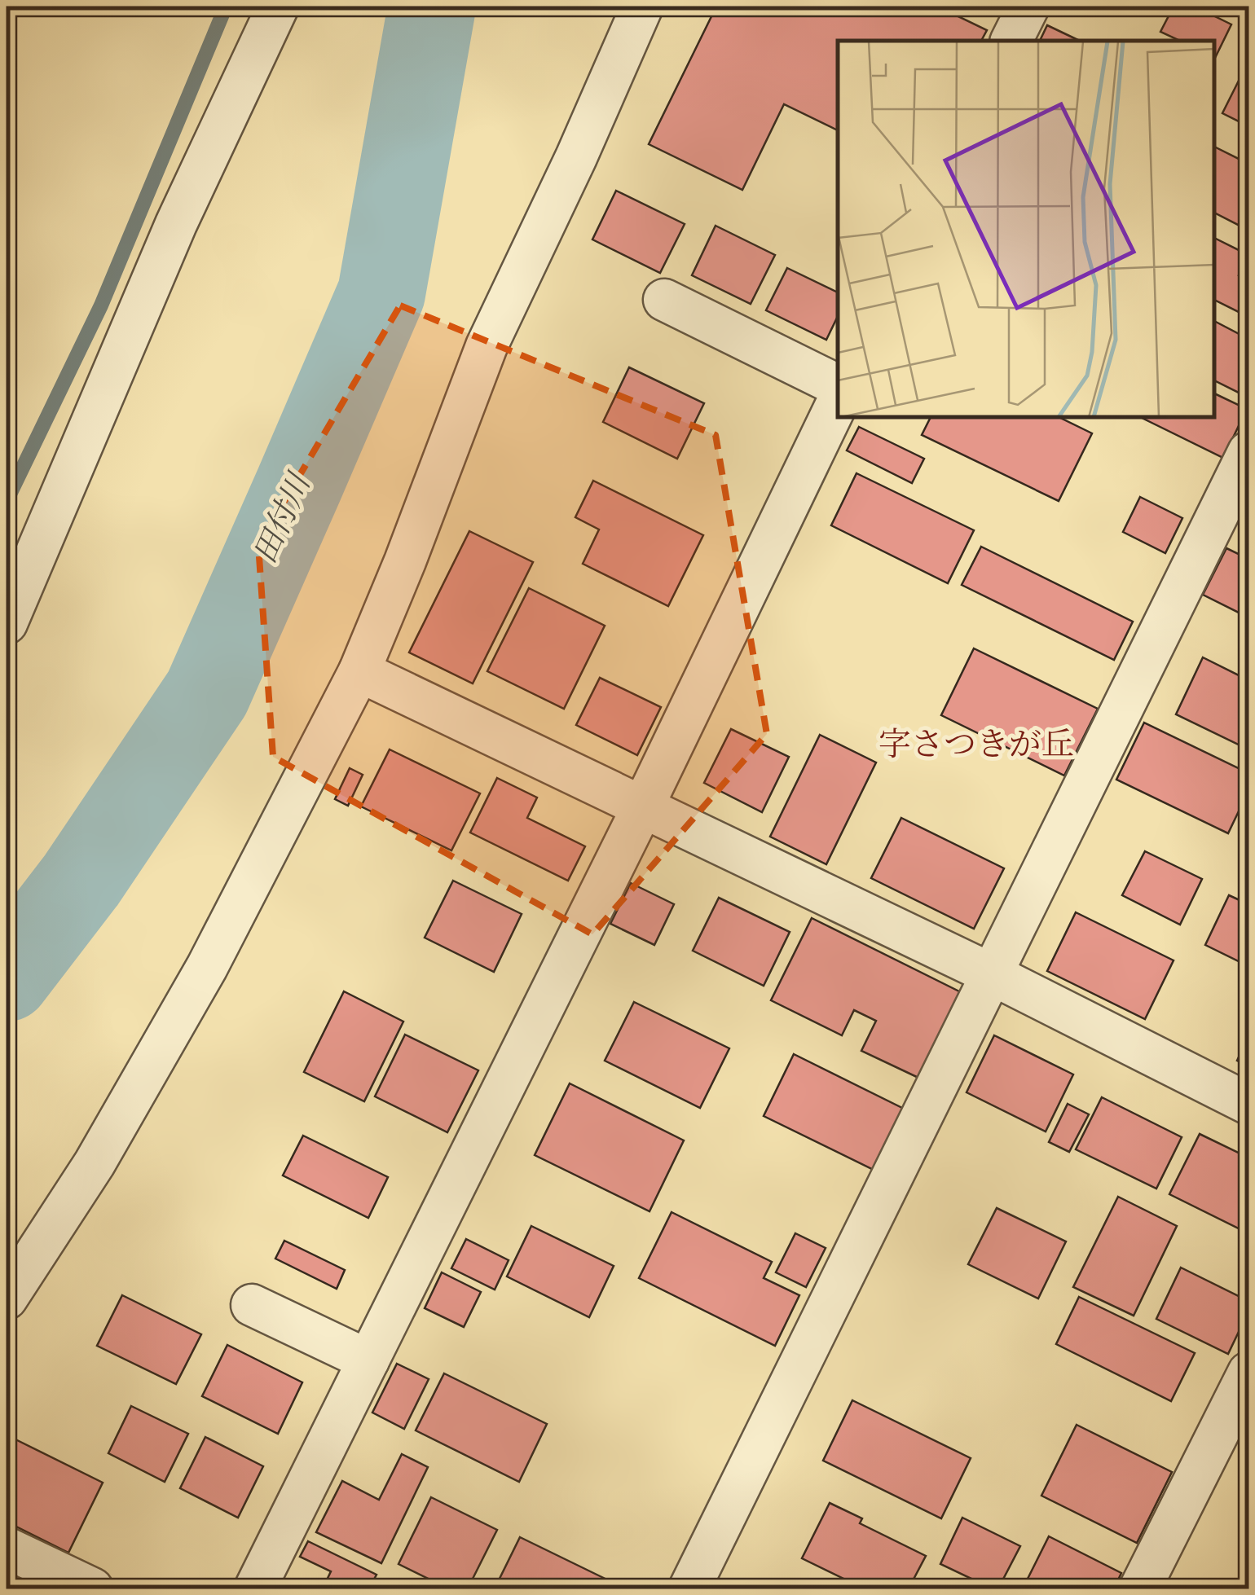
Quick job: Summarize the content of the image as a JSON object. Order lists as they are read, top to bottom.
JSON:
{
  "districts": ["字さつきが丘"],
  "water": ["田付川"]
}
